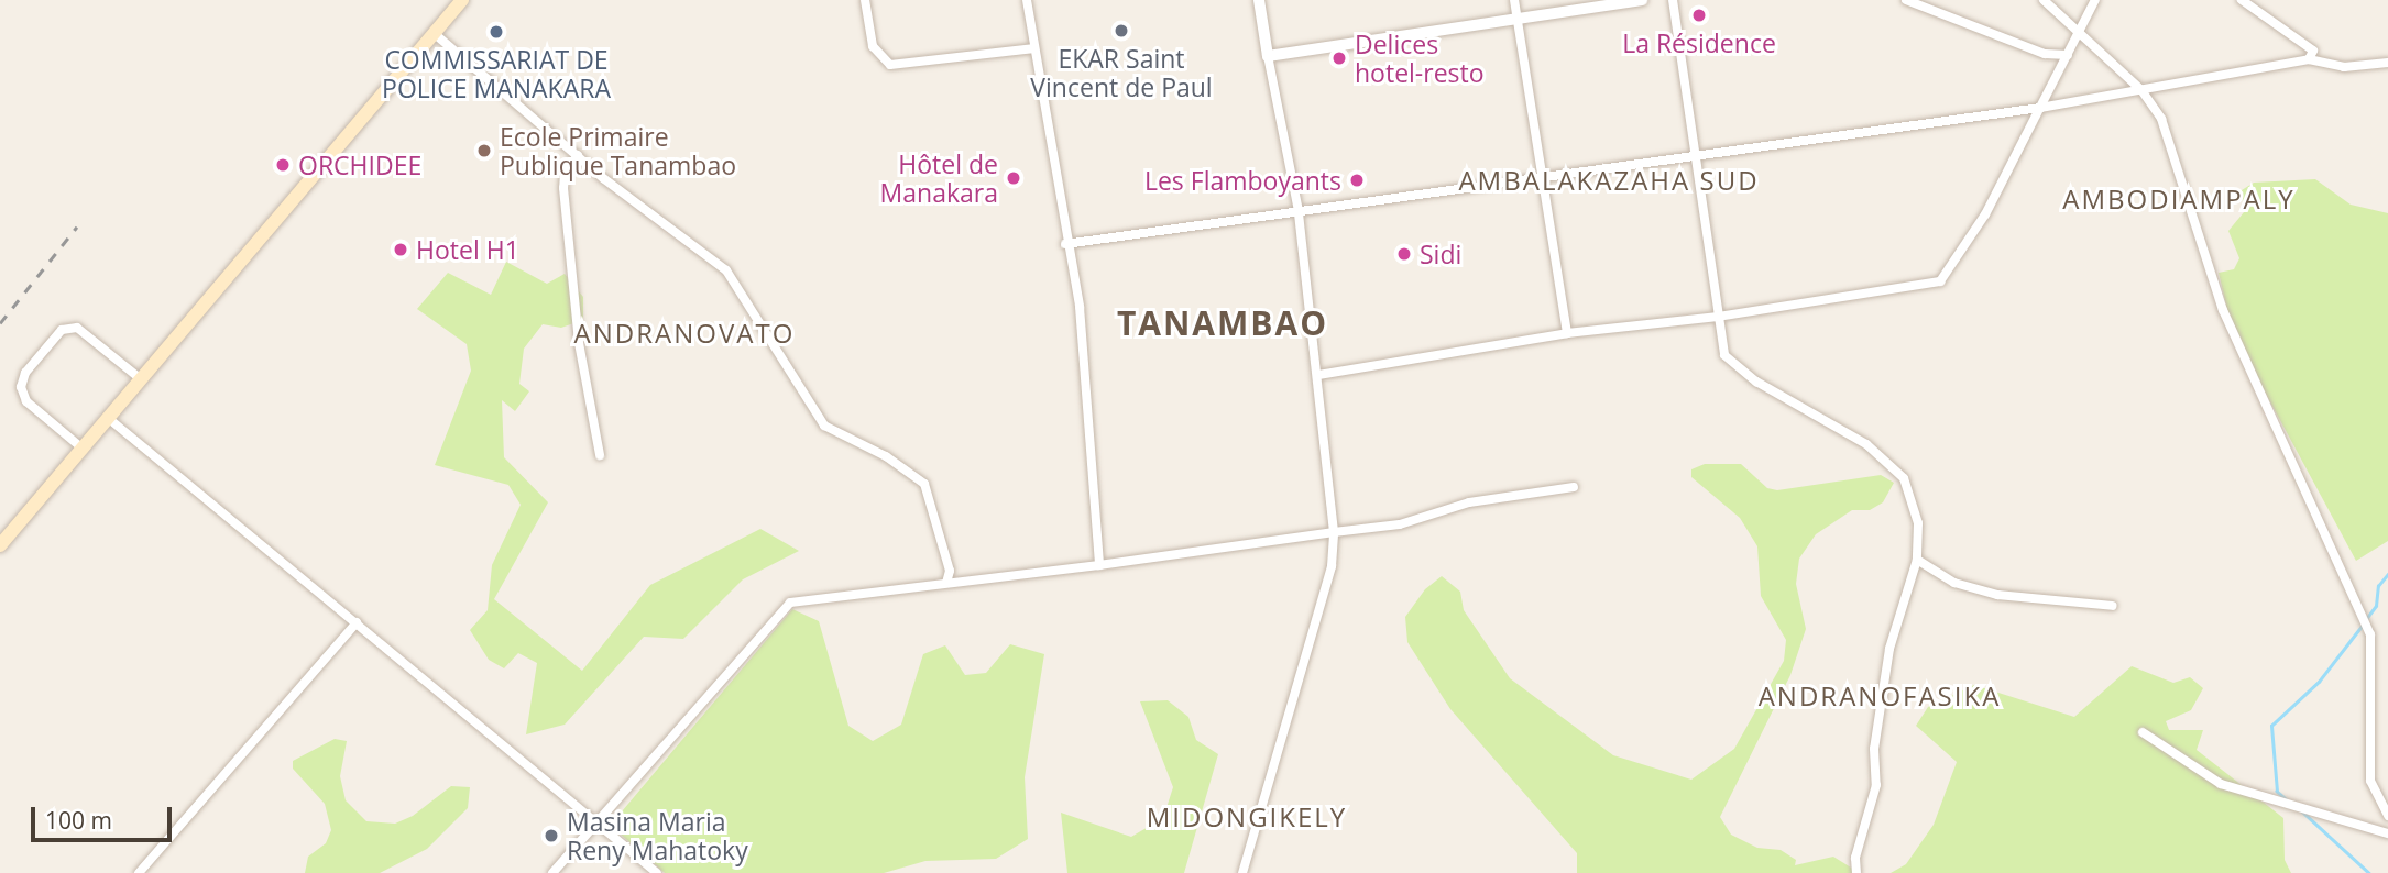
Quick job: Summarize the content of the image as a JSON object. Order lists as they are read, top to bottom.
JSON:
{
  "districts": [
    "AMBALAKAZAHA SUD",
    "AMBODIAMPALY",
    "TANAMBAO",
    "ANDRANOVATO",
    "ANDRANOFASIKA",
    "MIDONGIKELY"
  ],
  "places": [
    "La Résidence",
    "EKAR Saint Vincent de Paul",
    "COMMISSARIAT DE POLICE MANAKARA",
    "Delices hotel-resto",
    "Ecole Primaire Publique Tanambao",
    "ORCHIDEE",
    "Hôtel de Manakara",
    "Les Flamboyants",
    "Hotel H1",
    "Sidi",
    "Masina Maria Reny Mahatoky"
  ],
  "scale_bar": "100 m"
}
